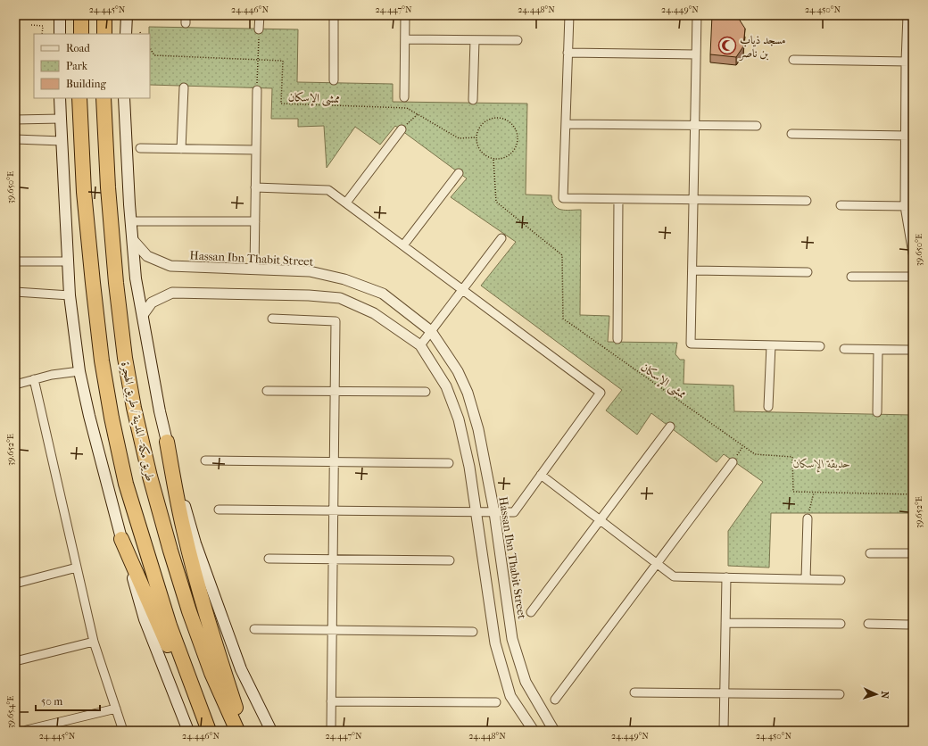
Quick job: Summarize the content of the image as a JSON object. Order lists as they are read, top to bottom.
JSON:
{
  "streets": {
    "highway": ["طريق مكة - المدينة / طريق الهجرة"],
    "street": ["Hassan Ibn Thabit Street"],
    "path": ["ممشى الإسكان"]
  },
  "parks": ["حديقة الإسكان"],
  "places": {
    "mosque": ["مسجد ذياب بن ناصر"]
  },
  "legend": ["Road", "Park", "Building"],
  "scale_bar": "50 m",
  "north": "right",
  "coordinates": [
    "24.445°N",
    "24.446°N",
    "24.447°N",
    "24.448°N",
    "24.449°N",
    "24.450°N",
    "39.650°E",
    "39.652°E",
    "39.654°E"
  ]
}
